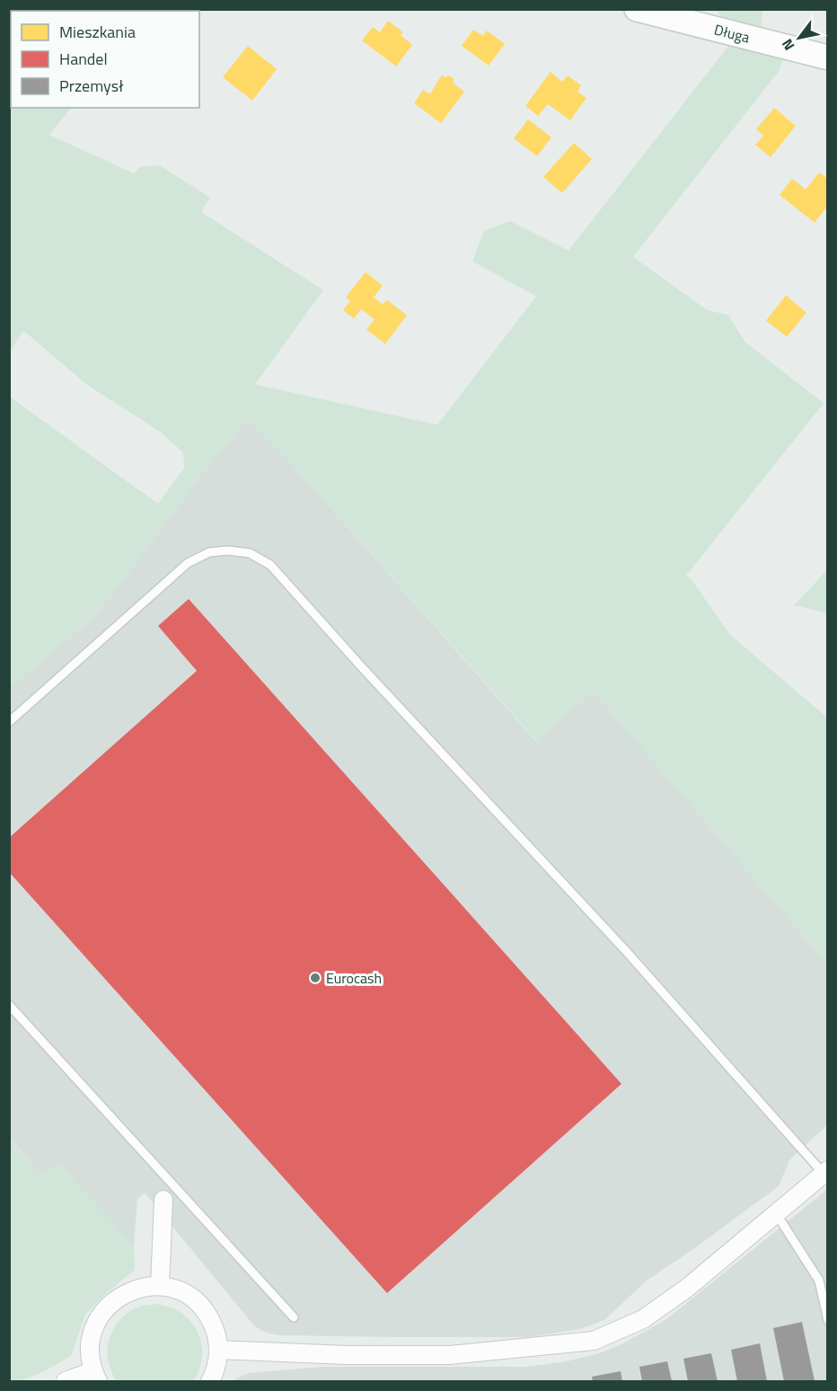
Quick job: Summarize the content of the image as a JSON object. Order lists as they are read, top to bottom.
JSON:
{
  "streets": {
    "street": ["Długa"]
  },
  "places": ["Eurocash"],
  "legend": ["Mieszkania", "Handel", "Przemysł"],
  "north": "bottom left"
}
